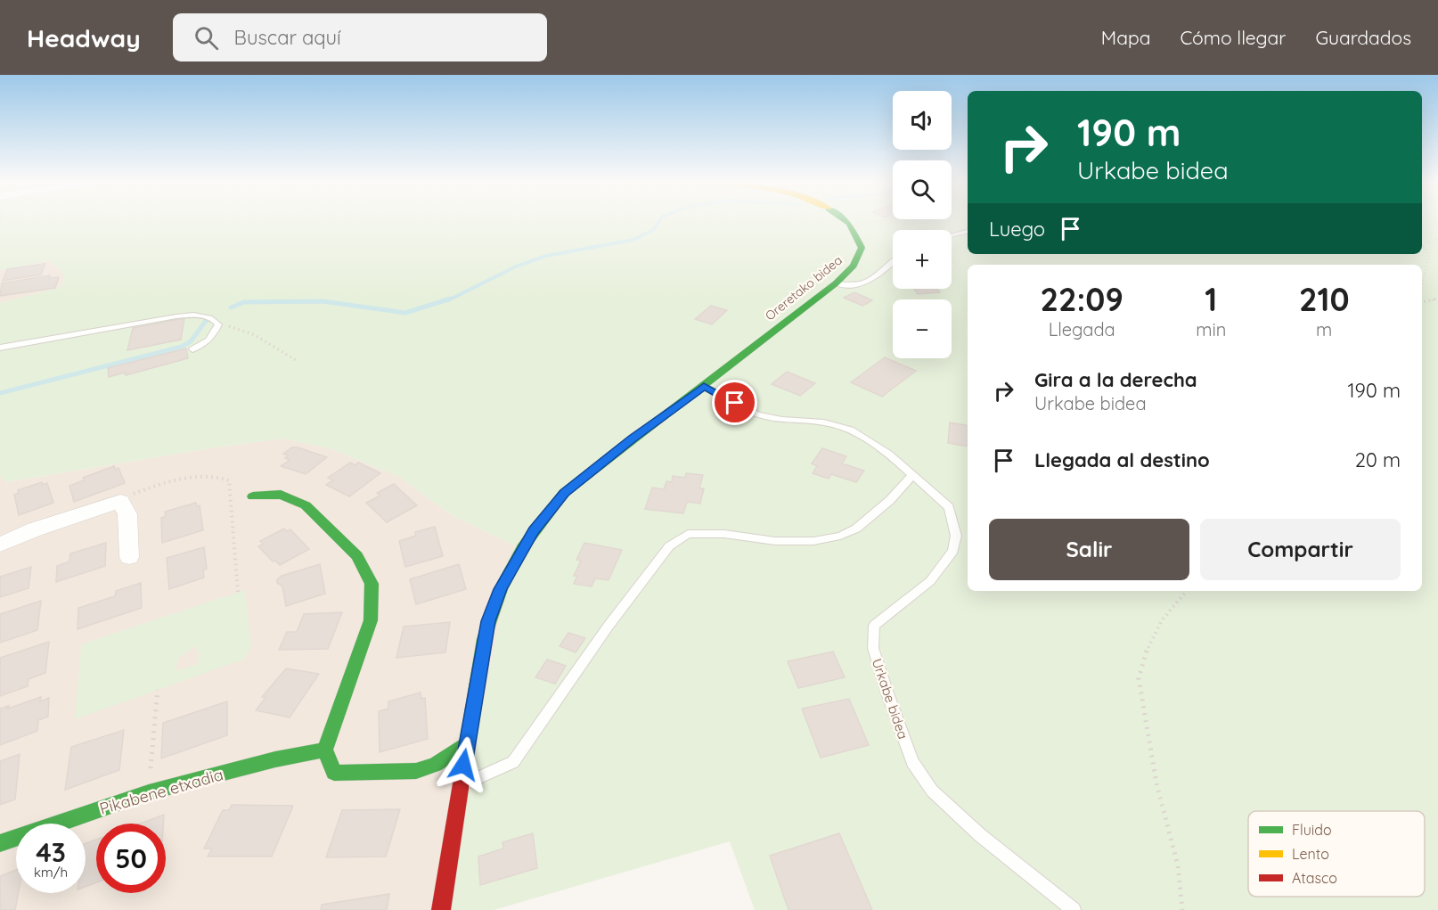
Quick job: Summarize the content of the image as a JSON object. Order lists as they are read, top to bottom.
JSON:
{
  "streets": {
    "main road": ["Oreretako bidea", "Pikabene etxadia"],
    "lane": ["Urkabe bidea"]
  },
  "crossings": [
    ["Oreretako bidea", "Urkabe bidea"]
  ],
  "legend": ["Fluido", "Lento", "Atasco"],
  "page": {
    "header": "Headway",
    "search": "Buscar aquí",
    "nav": ["Mapa", "Cómo llegar", "Guardados"],
    "map_buttons": ["+", "−"],
    "turn": ["190 m", "Urkabe bidea"],
    "then": "Luego",
    "eta": [
      "22:09",
      "Llegada",
      "1",
      "min",
      "210",
      "m"
    ],
    "list": [
      {
        "name": "Gira a la derecha",
        "note": "Urkabe bidea",
        "value": "190 m"
      },
      {
        "name": "Llegada al destino",
        "value": "20 m"
      }
    ],
    "buttons": ["Salir", "Compartir"],
    "speed": "43 km/h",
    "limit": "50"
  }
}
